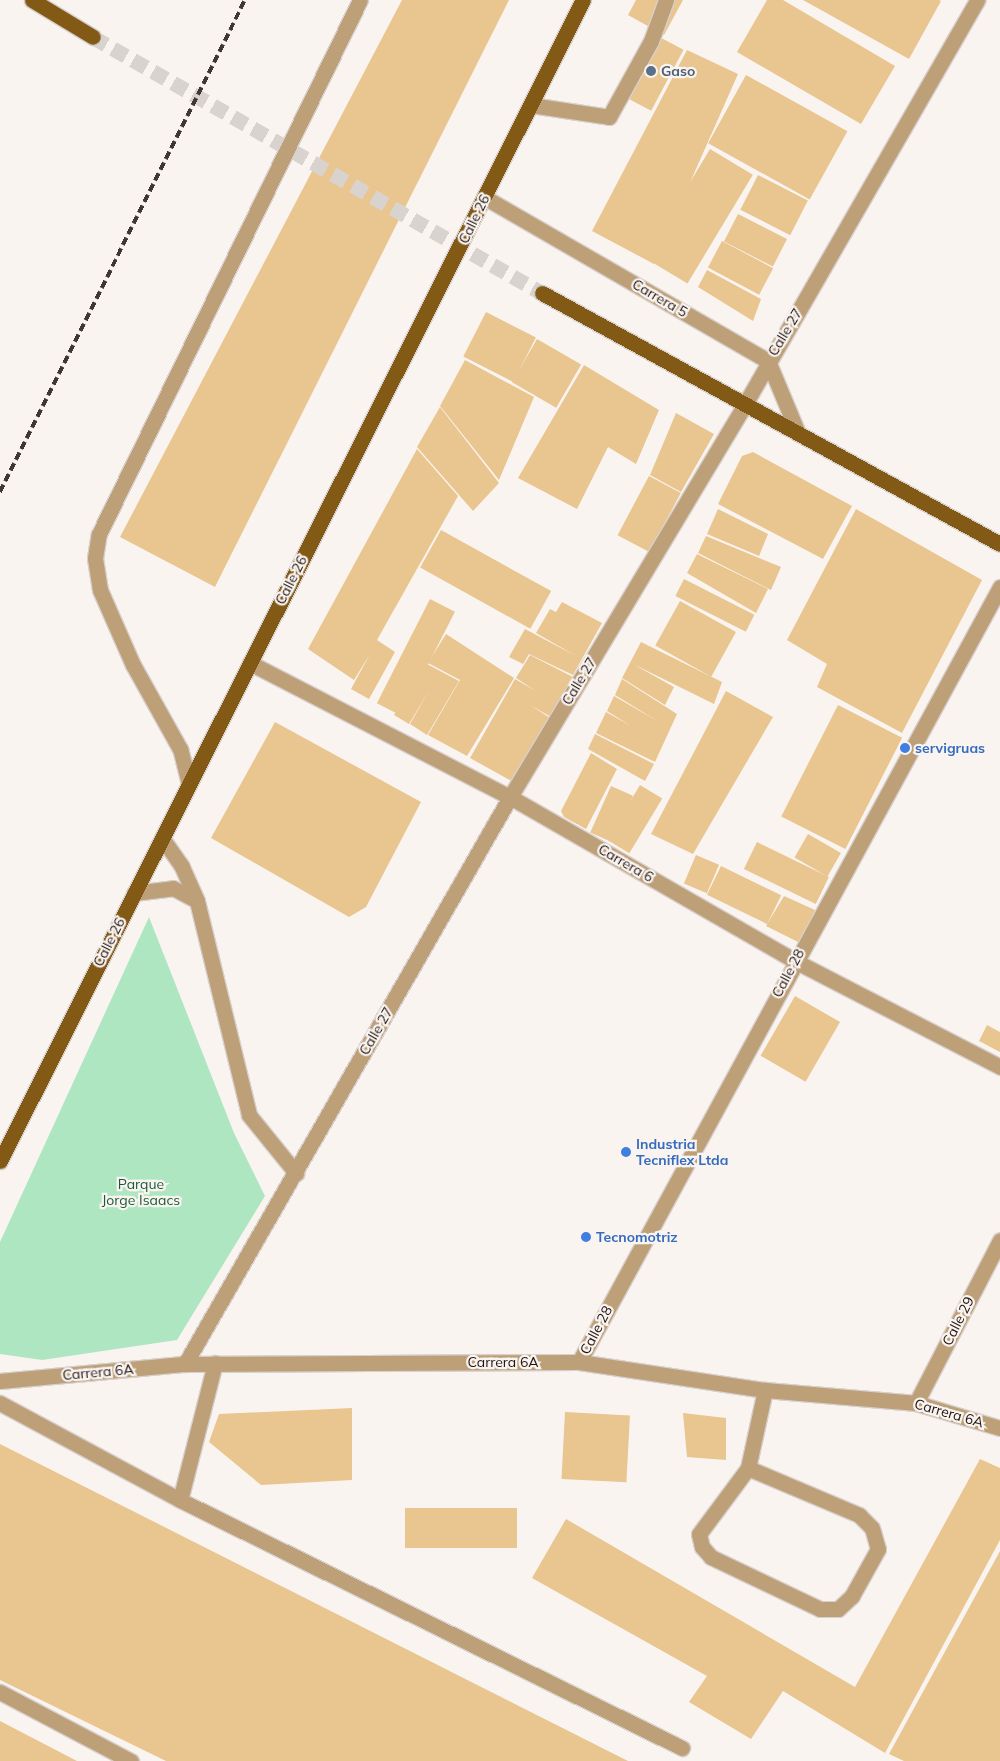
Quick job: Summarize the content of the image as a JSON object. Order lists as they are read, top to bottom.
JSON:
{
  "streets": {
    "main road": ["Calle 26"],
    "street": [
      "Carrera 5",
      "Calle 27",
      "Carrera 6",
      "Calle 28",
      "Calle 29",
      "Carrera 6A"
    ]
  },
  "crossings": [
    ["Calle 26", "Carrera 5"],
    ["Calle 26", "Carrera 6"],
    ["Carrera 5", "Calle 27"],
    ["Calle 27", "Carrera 6"],
    ["Calle 27", "Carrera 6A"],
    ["Carrera 6", "Calle 28"],
    ["Calle 28", "Carrera 6A"],
    ["Calle 29", "Carrera 6A"]
  ],
  "parks": ["Parque Jorge Isaacs"],
  "places": [
    "Gaso",
    "servigruas",
    "Industria Tecniflex Ltda",
    "Tecnomotriz"
  ]
}
